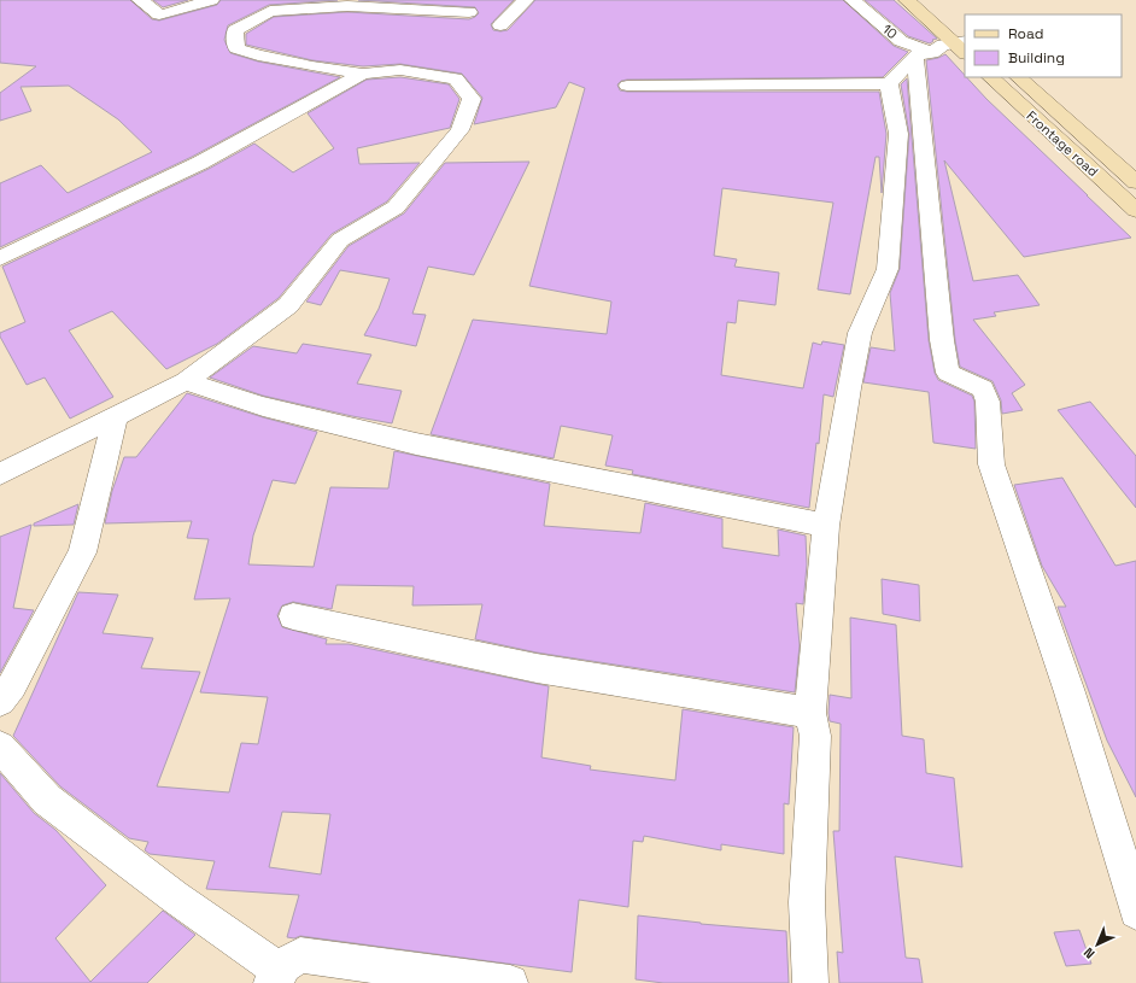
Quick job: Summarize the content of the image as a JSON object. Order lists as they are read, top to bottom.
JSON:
{
  "streets": {
    "main road": ["Frontage road"],
    "street": ["10"]
  },
  "legend": ["Road", "Building"],
  "north": "bottom left"
}
